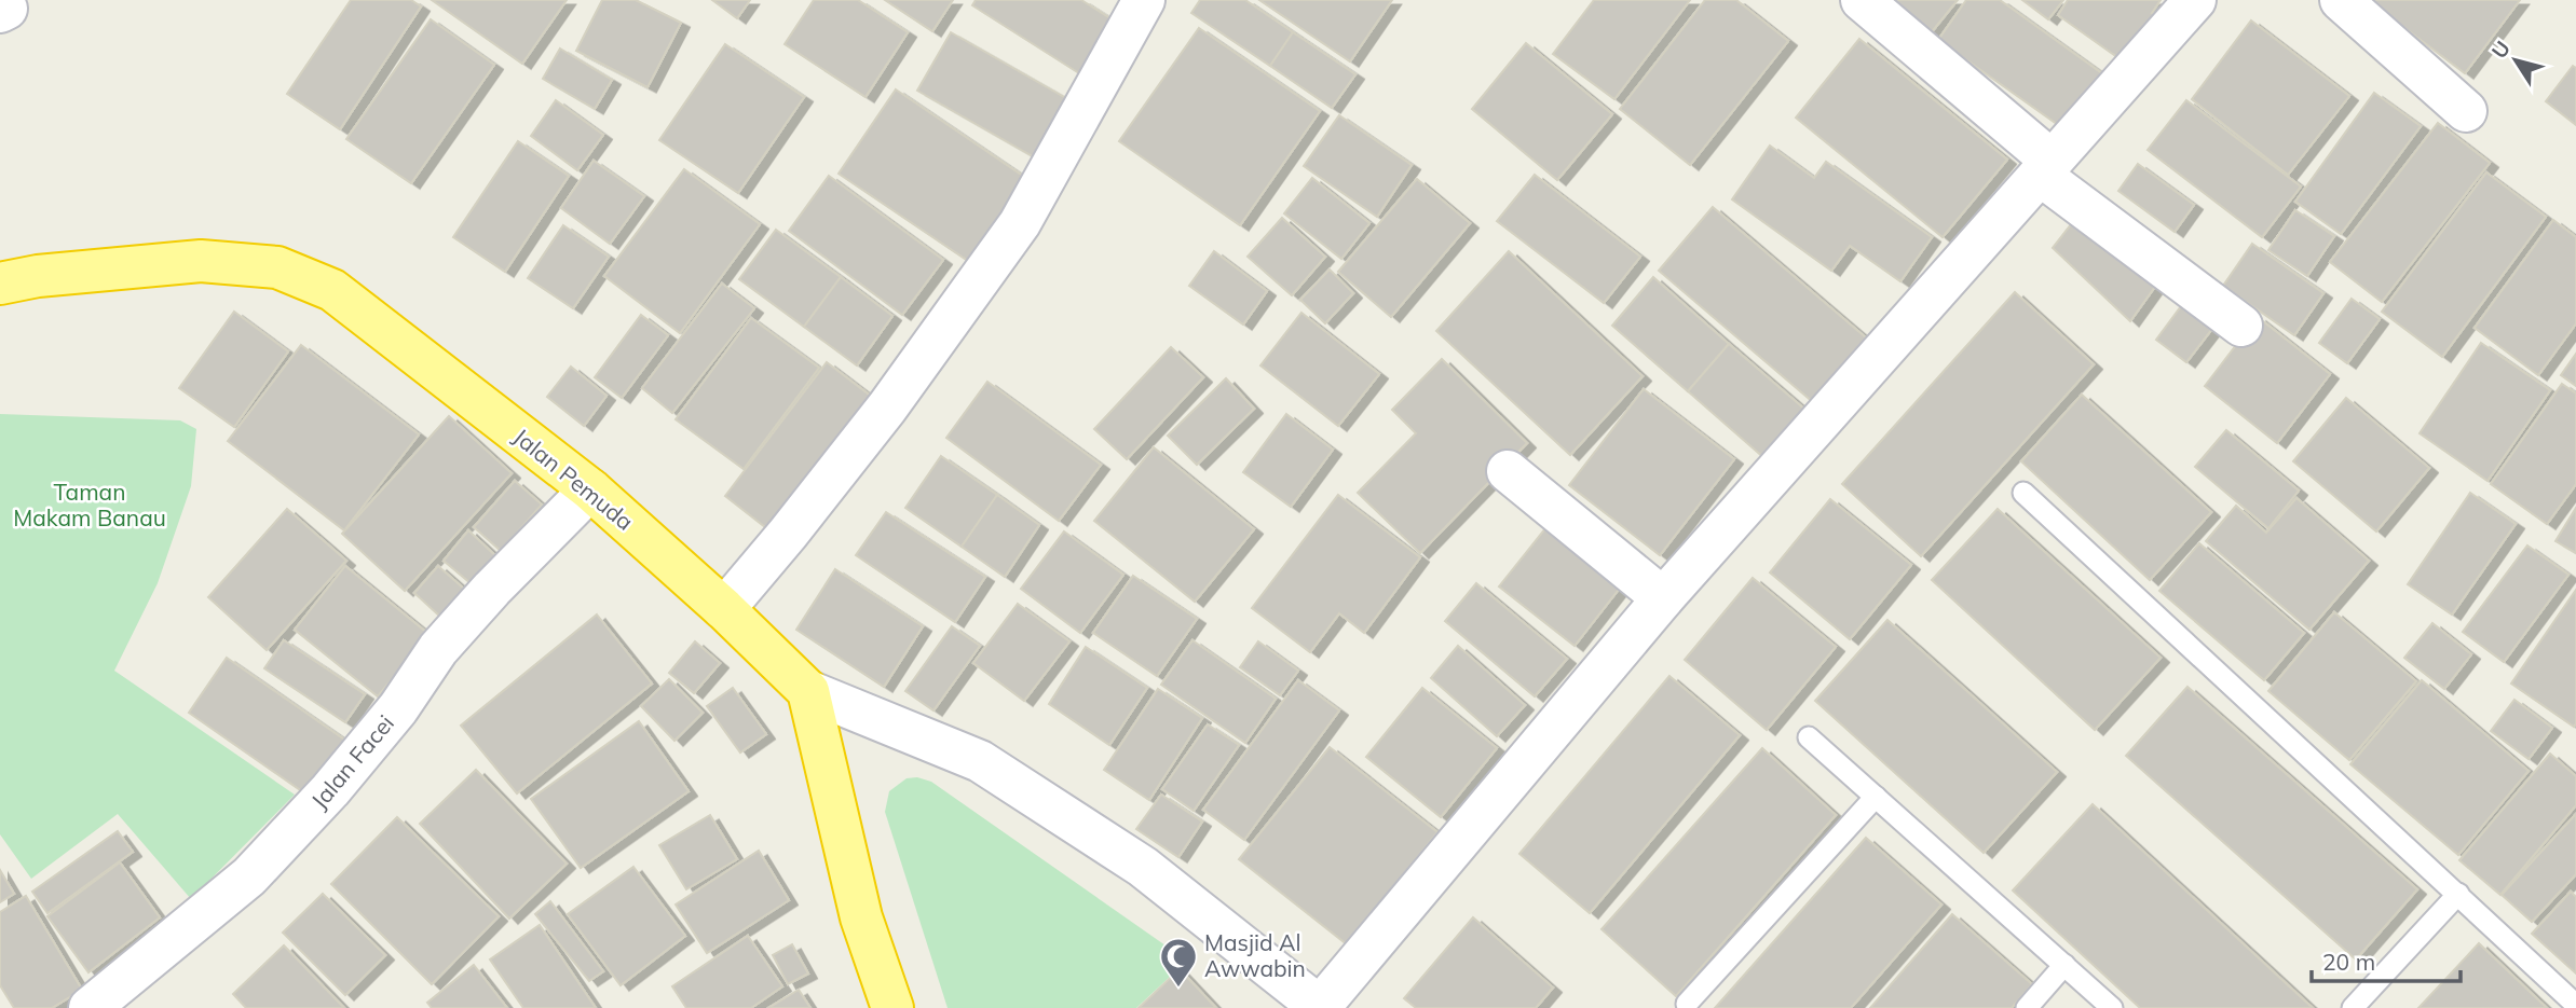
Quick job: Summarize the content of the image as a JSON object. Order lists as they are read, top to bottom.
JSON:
{
  "streets": {
    "highway": ["Jalan Pemuda"],
    "street": ["Jalan Facei"]
  },
  "crossings": [
    ["Jalan Pemuda", "Jalan Facei"]
  ],
  "parks": ["Taman Makam Banau"],
  "places": {
    "mosque": ["Masjid Al Awwabin"]
  },
  "scale_bar": "20 m",
  "north": "top left"
}
